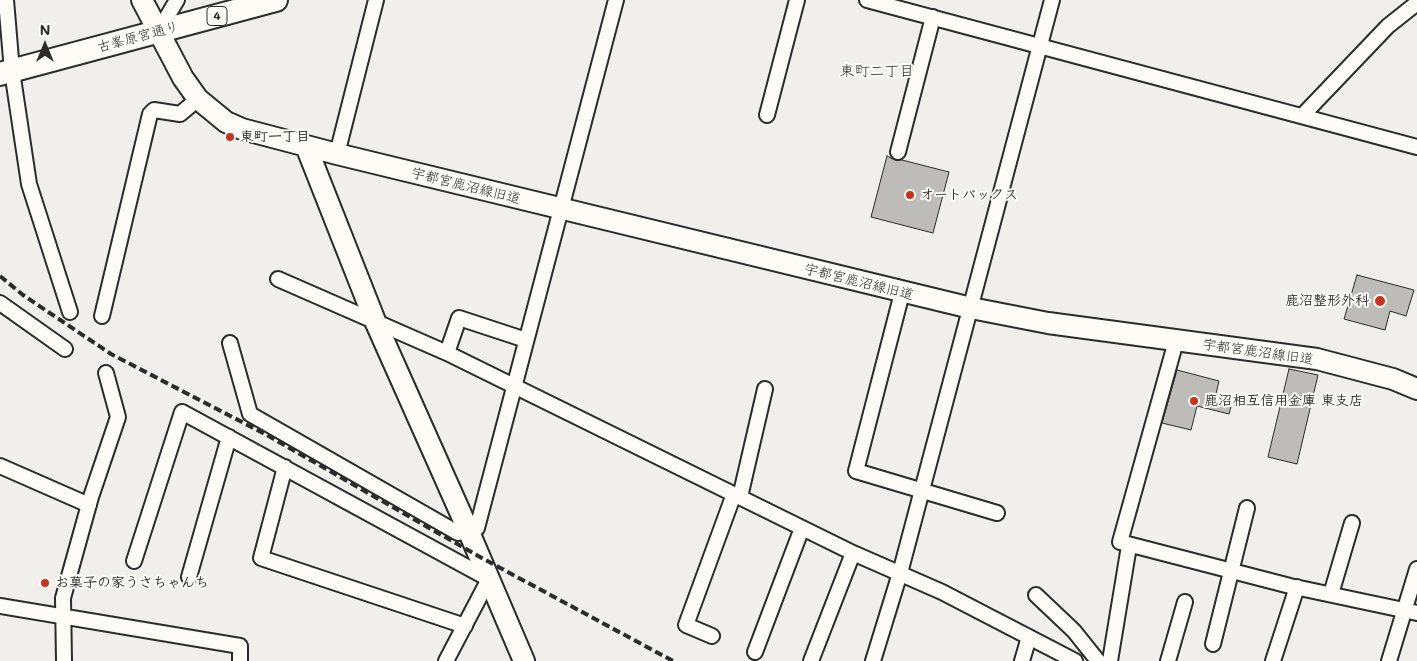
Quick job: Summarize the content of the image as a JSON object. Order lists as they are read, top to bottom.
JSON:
{
  "streets": {
    "main road": ["4", "古峯原宮通り"],
    "street": ["宇都宮鹿沼線旧道"]
  },
  "crossings": [
    ["古峯原宮通り", "宇都宮鹿沼線旧道"]
  ],
  "districts": ["東町二丁目"],
  "places": [
    "東町一丁目",
    "オートバックス",
    "鹿沼整形外科",
    "鹿沼相互信用金庫 東支店",
    "お菓子の家うさちゃんち"
  ],
  "north": "top"
}
